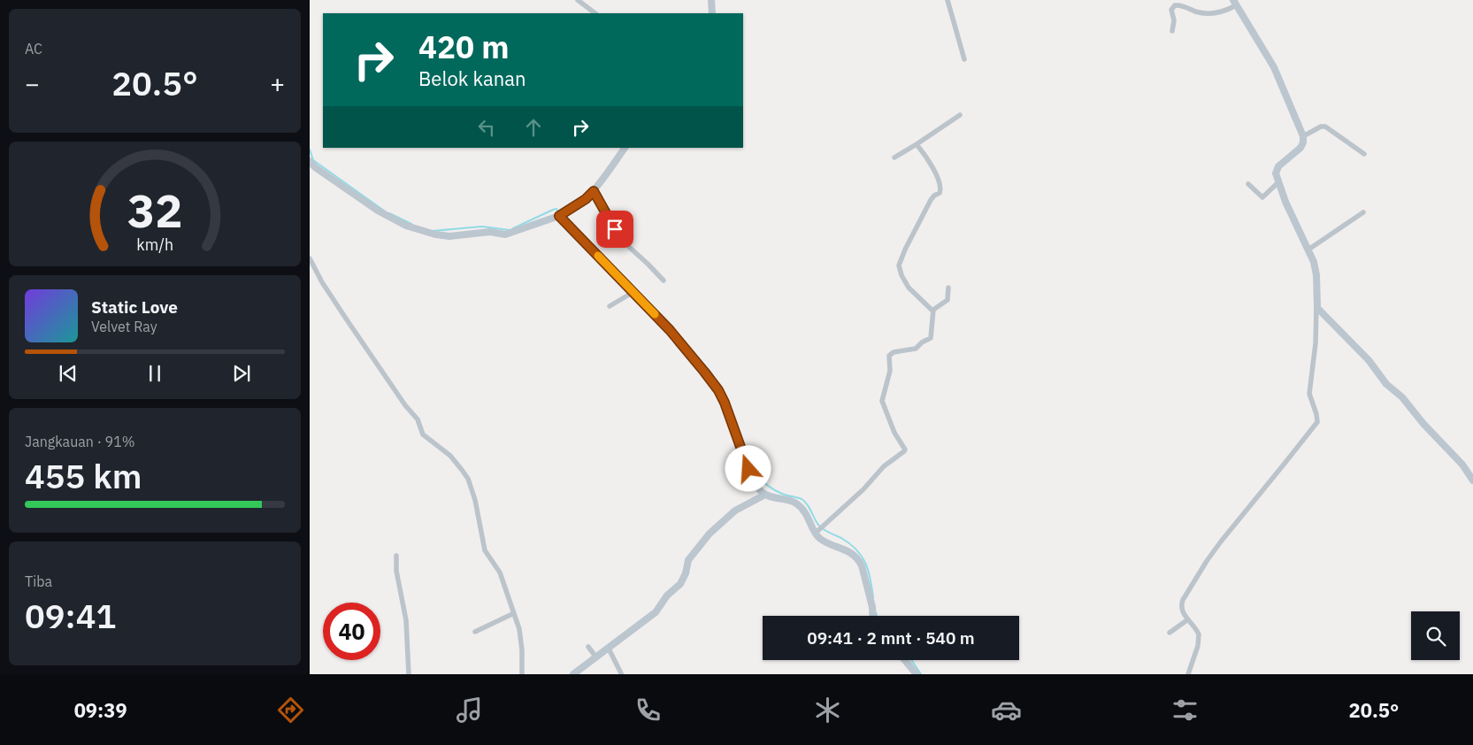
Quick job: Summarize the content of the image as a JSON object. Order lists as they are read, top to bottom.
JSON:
{
  "page": {
    "tile": [
      "AC",
      ["Jangkauan · 91%", "455 km"],
      ["Tiba", "09:41"]
    ],
    "turn": ["420 m", "Belok kanan"],
    "heat": ["−", "20.5°", "+"],
    "song": ["Static Love", "Velvet Ray"],
    "limit": "40",
    "trip": "09:41 · 2 mnt · 540 m",
    "tabs": ["09:39", "20.5°"],
    "gauge": ["32", "km/h"]
  }
}
